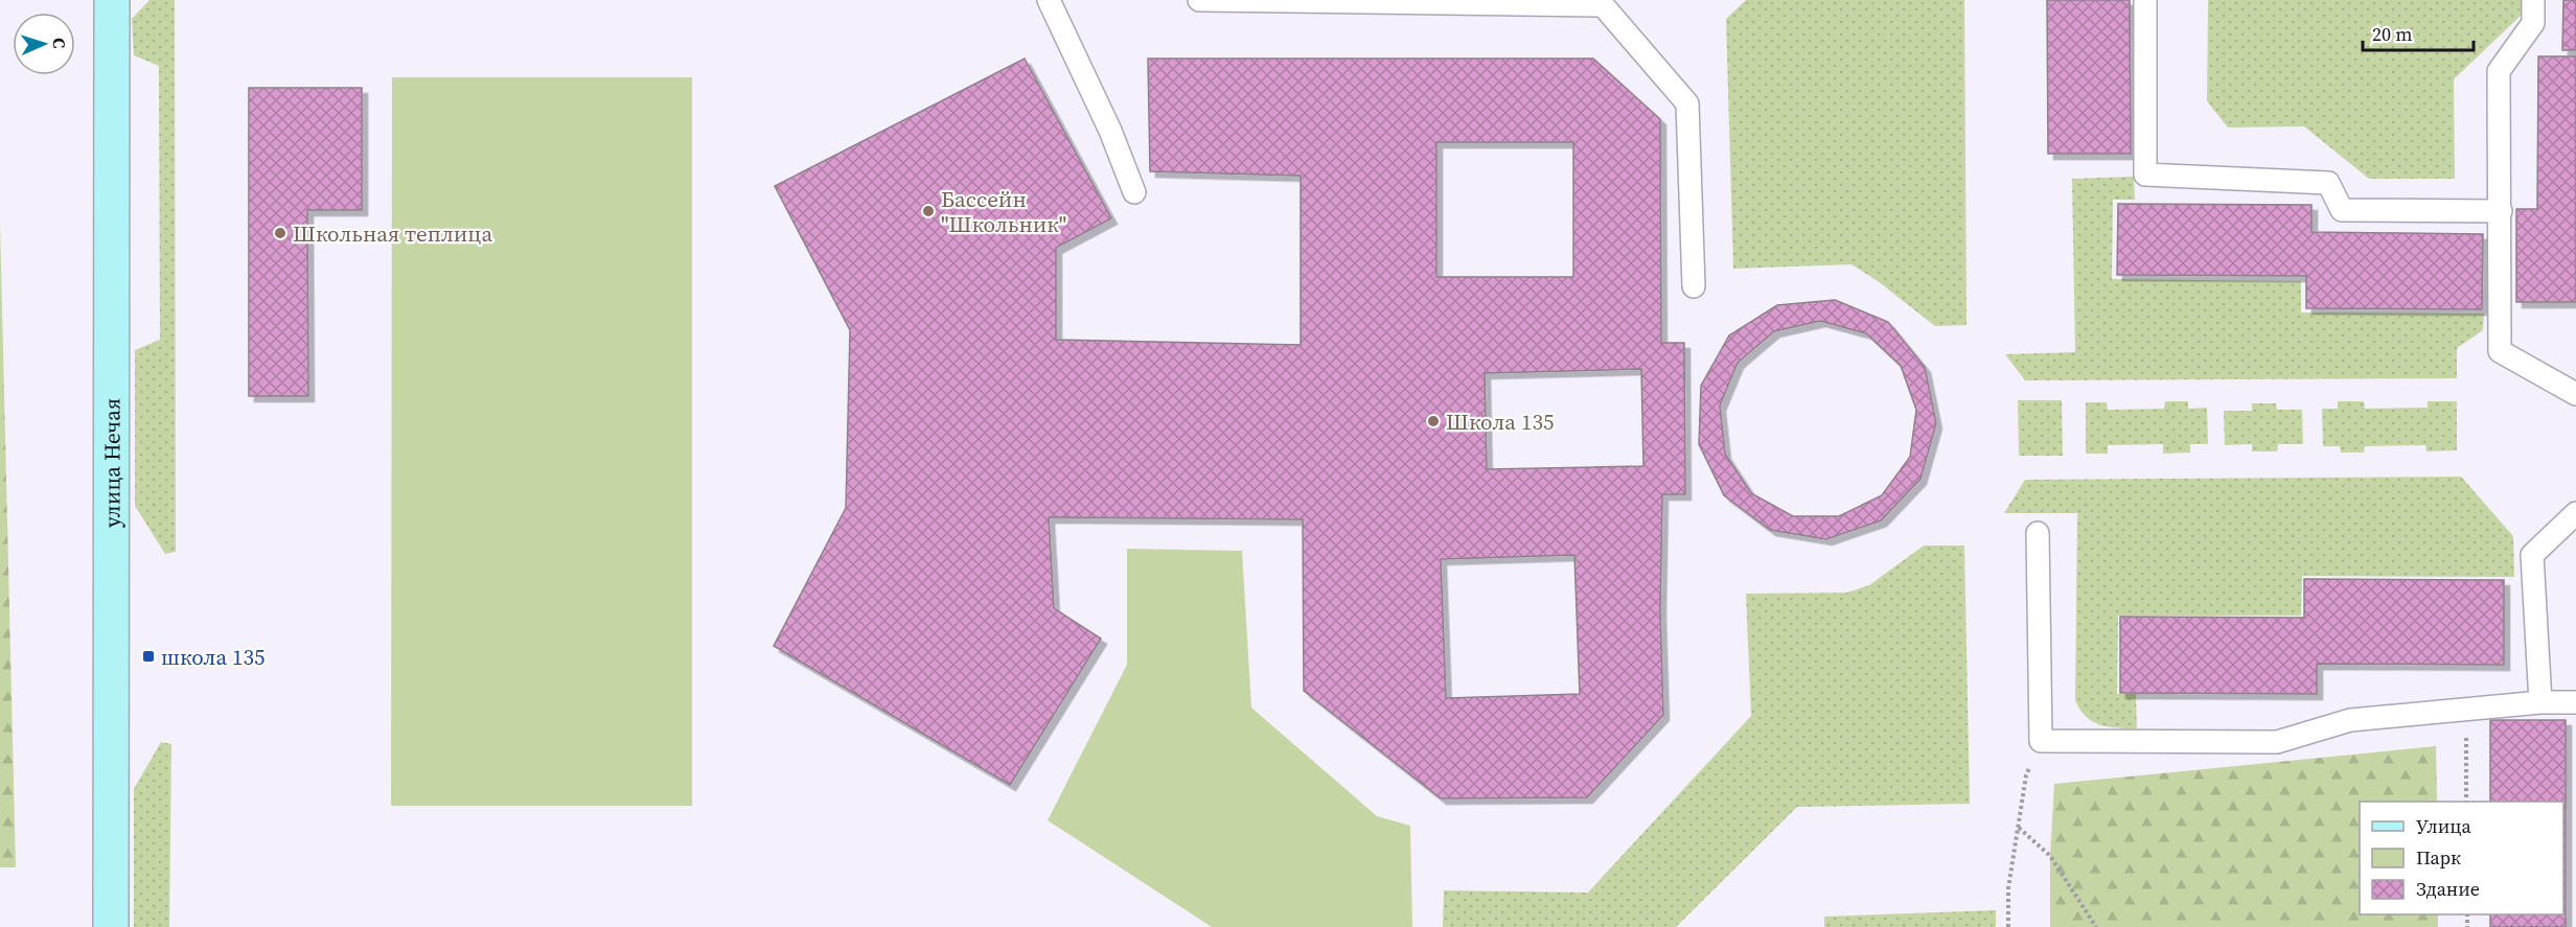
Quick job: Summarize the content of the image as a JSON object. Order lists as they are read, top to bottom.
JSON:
{
  "streets": {
    "street": ["улица Нечая"]
  },
  "places": {
    "other": ["Бассейн \"Школьник\"", "Школьная теплица", "Школа 135"],
    "transit": ["школа 135"]
  },
  "legend": ["Улица", "Парк", "Здание"],
  "scale_bar": "20 m",
  "north": "right"
}
